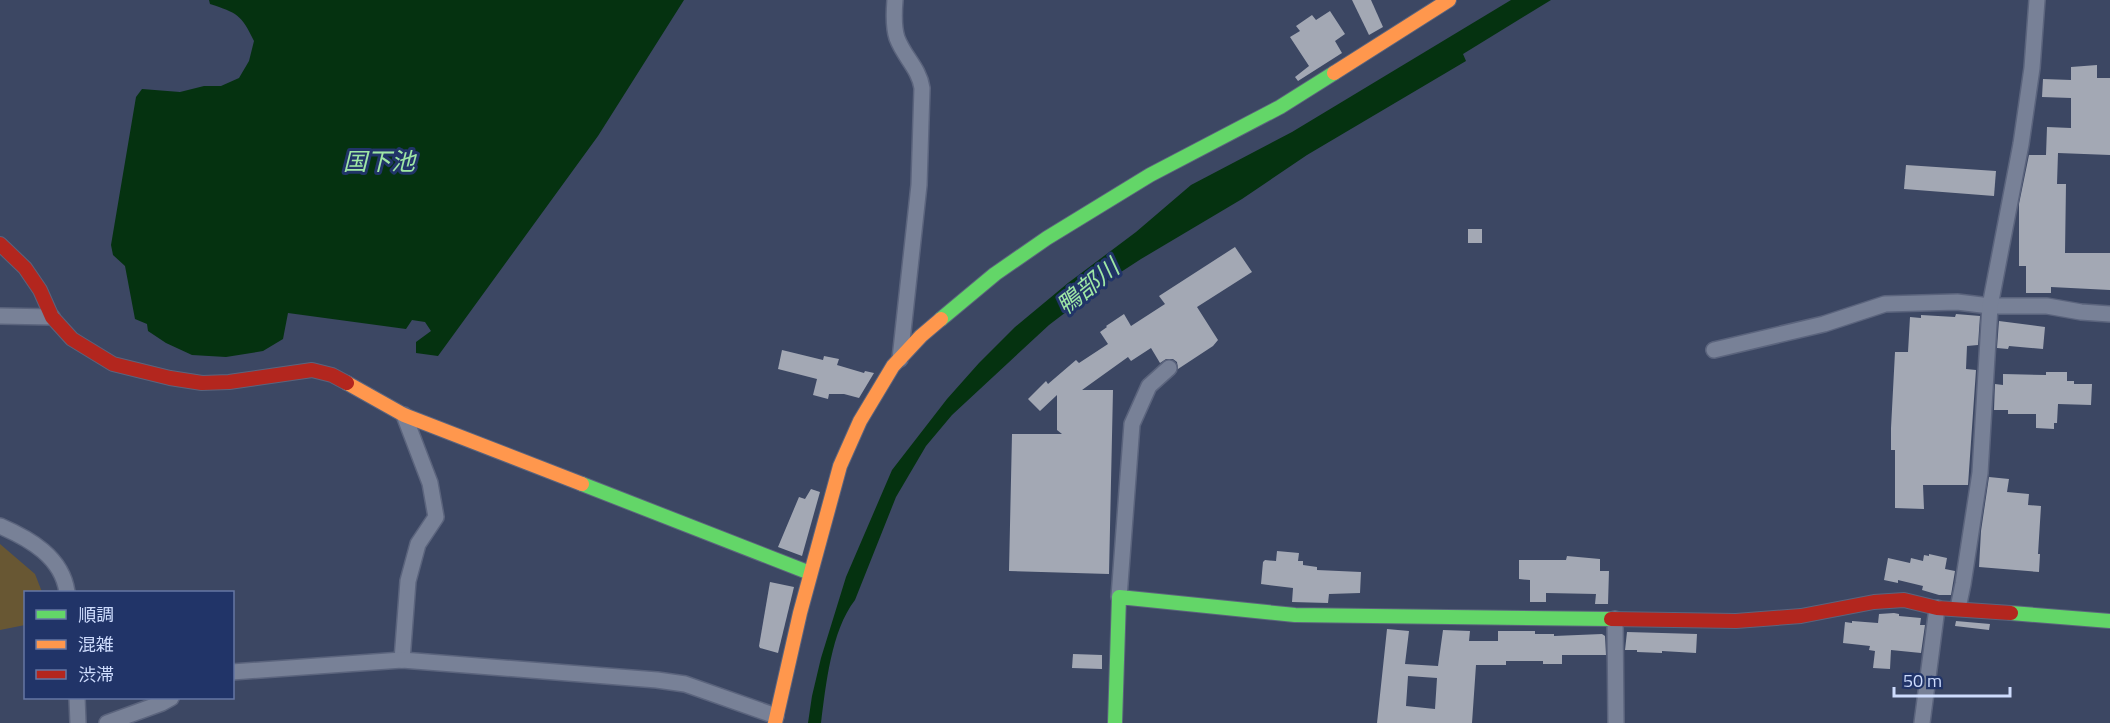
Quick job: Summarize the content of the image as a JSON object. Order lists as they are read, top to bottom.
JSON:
{
  "water": ["国下池", "鴨部川"],
  "legend": ["順調", "混雑", "渋滞"],
  "scale_bar": "50 m"
}
